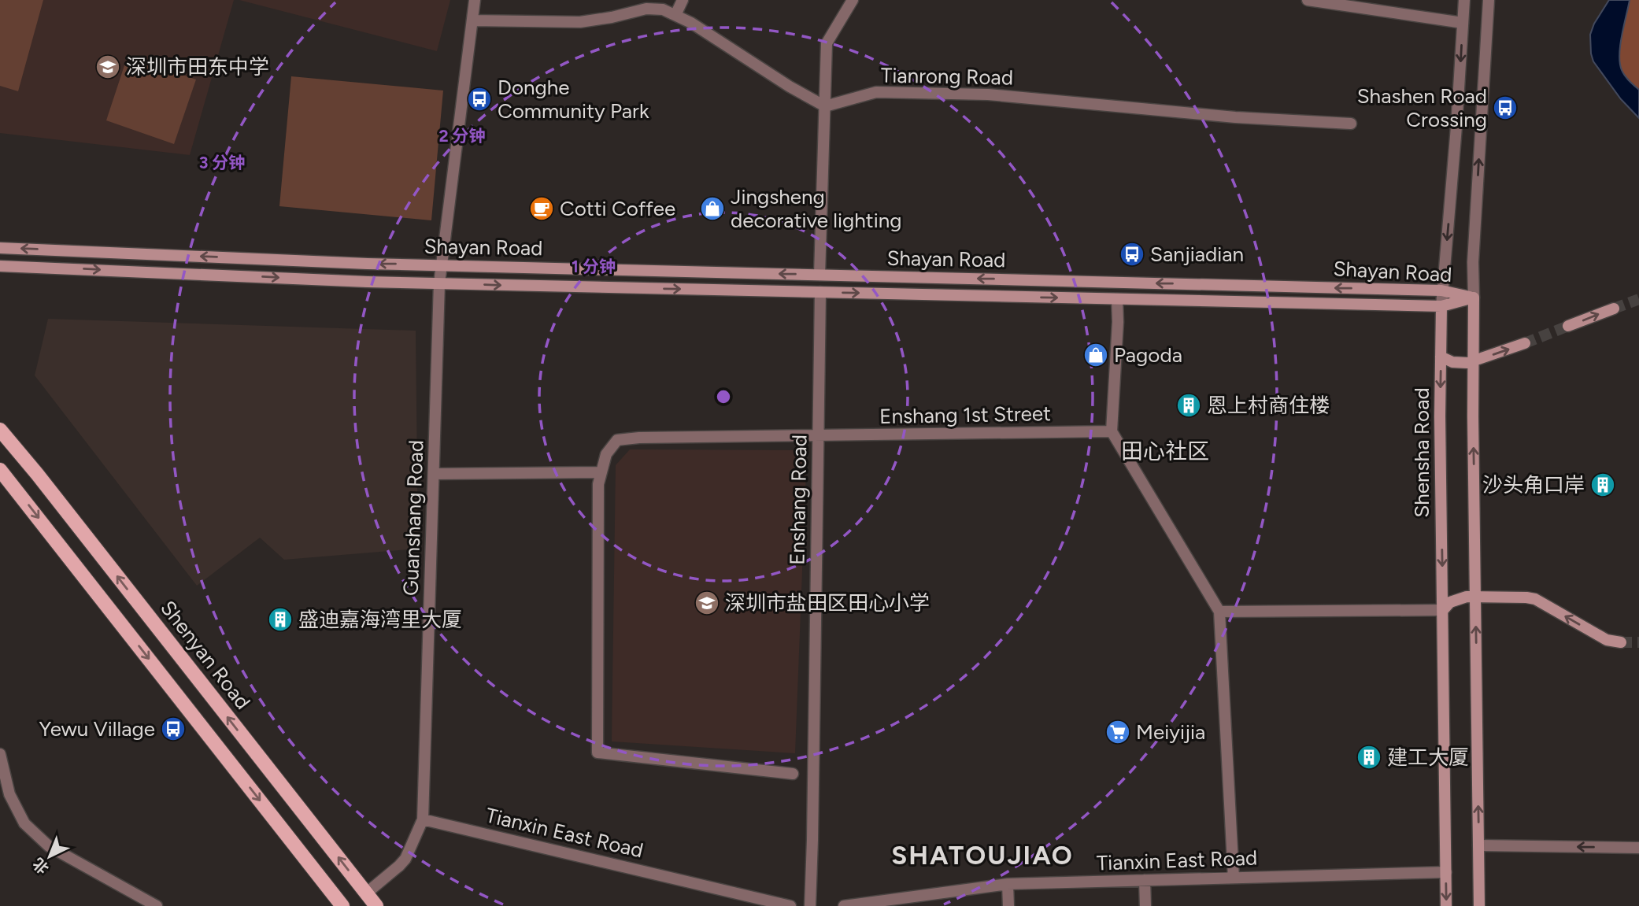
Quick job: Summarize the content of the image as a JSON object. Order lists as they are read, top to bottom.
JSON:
{
  "streets": {
    "main road": ["Shayan Road", "Shensha Road", "Shenyan Road"],
    "street": [
      "Tianrong Road",
      "Enshang 1st Street",
      "Enshang Road",
      "Guanshang Road",
      "Tianxin East Road"
    ]
  },
  "crossings": [
    ["Shayan Road", "Shensha Road"],
    ["Shayan Road", "Enshang Road"],
    ["Shayan Road", "Guanshang Road"],
    ["Enshang 1st Street", "Enshang Road"],
    ["Shensha Road", "Tianxin East Road"],
    ["Guanshang Road", "Tianxin East Road"]
  ],
  "districts": ["田心社区", "SHATOUJIAO"],
  "places": {
    "school or university": ["深圳市田东中学", "深圳市盐田区田心小学"],
    "bus stop": [
      "Donghe Community Park",
      "Shashen Road Crossing",
      "Sanjiadian",
      "Yewu Village"
    ],
    "cafe": ["Cotti Coffee"],
    "shop": ["Jingsheng decorative lighting", "Pagoda"],
    "building": [
      "恩上村商住楼",
      "沙头角口岸",
      "盛迪嘉海湾里大厦",
      "建工大厦"
    ],
    "supermarket": ["Meiyijia"]
  },
  "north": "bottom left",
  "rings": ["2 分钟", "3 分钟", "1 分钟"]
}
